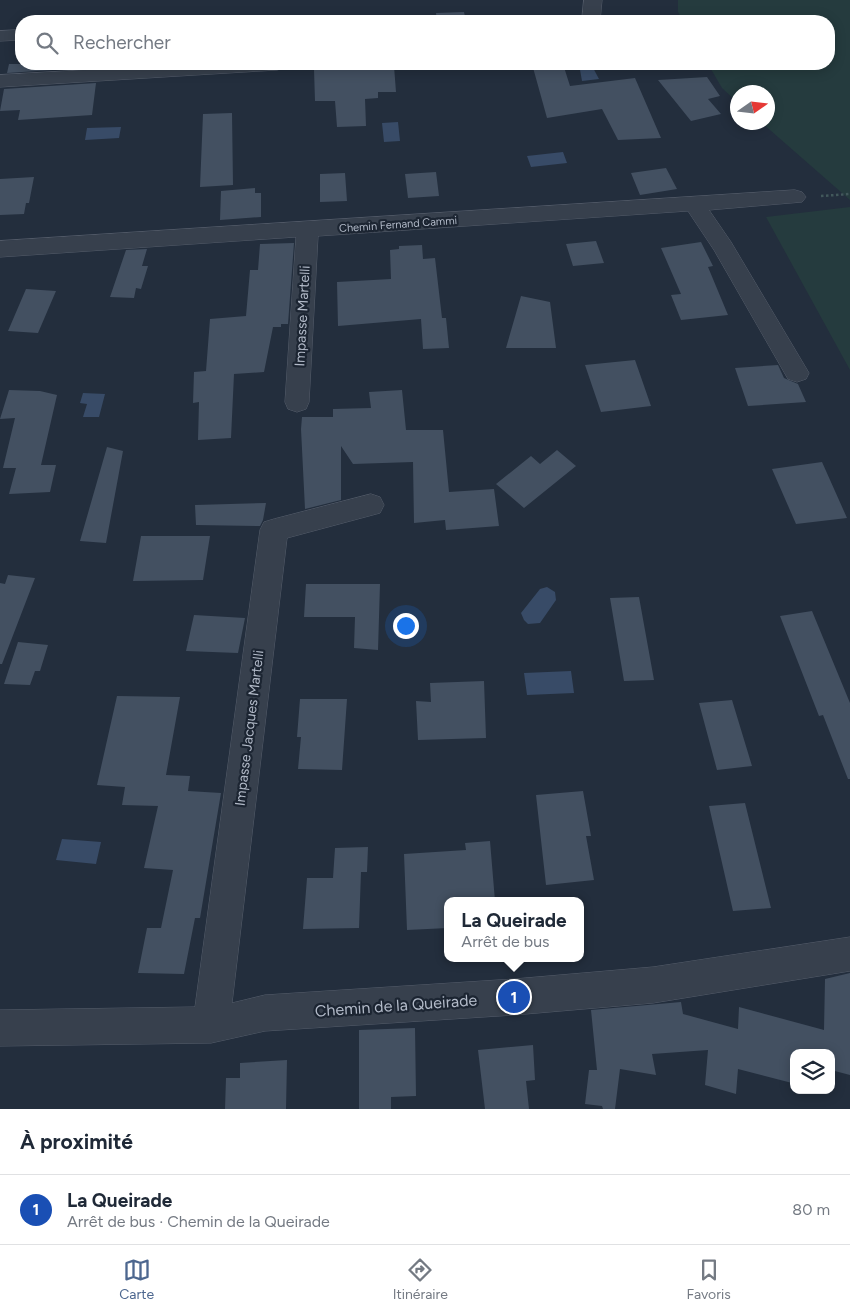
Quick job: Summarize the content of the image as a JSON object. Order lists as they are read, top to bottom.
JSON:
{
  "streets": {
    "street": [
      "Chemin Fernand Cammi",
      "Impasse Martelli",
      "Impasse Jacques Martelli",
      "Chemin de la Queirade"
    ]
  },
  "crossings": [
    ["Chemin Fernand Cammi", "Impasse Martelli"],
    ["Impasse Jacques Martelli", "Chemin de la Queirade"]
  ],
  "north": "right",
  "page": {
    "search": "Rechercher",
    "popup": ["La Queirade", "Arrêt de bus"],
    "pins": "1",
    "heading": "À proximité",
    "list": [
      {
        "mark": "1",
        "name": "La Queirade",
        "note": "Arrêt de bus · Chemin de la Queirade",
        "value": "80 m"
      }
    ],
    "nav": ["Carte", "Itinéraire", "Favoris"]
  }
}
